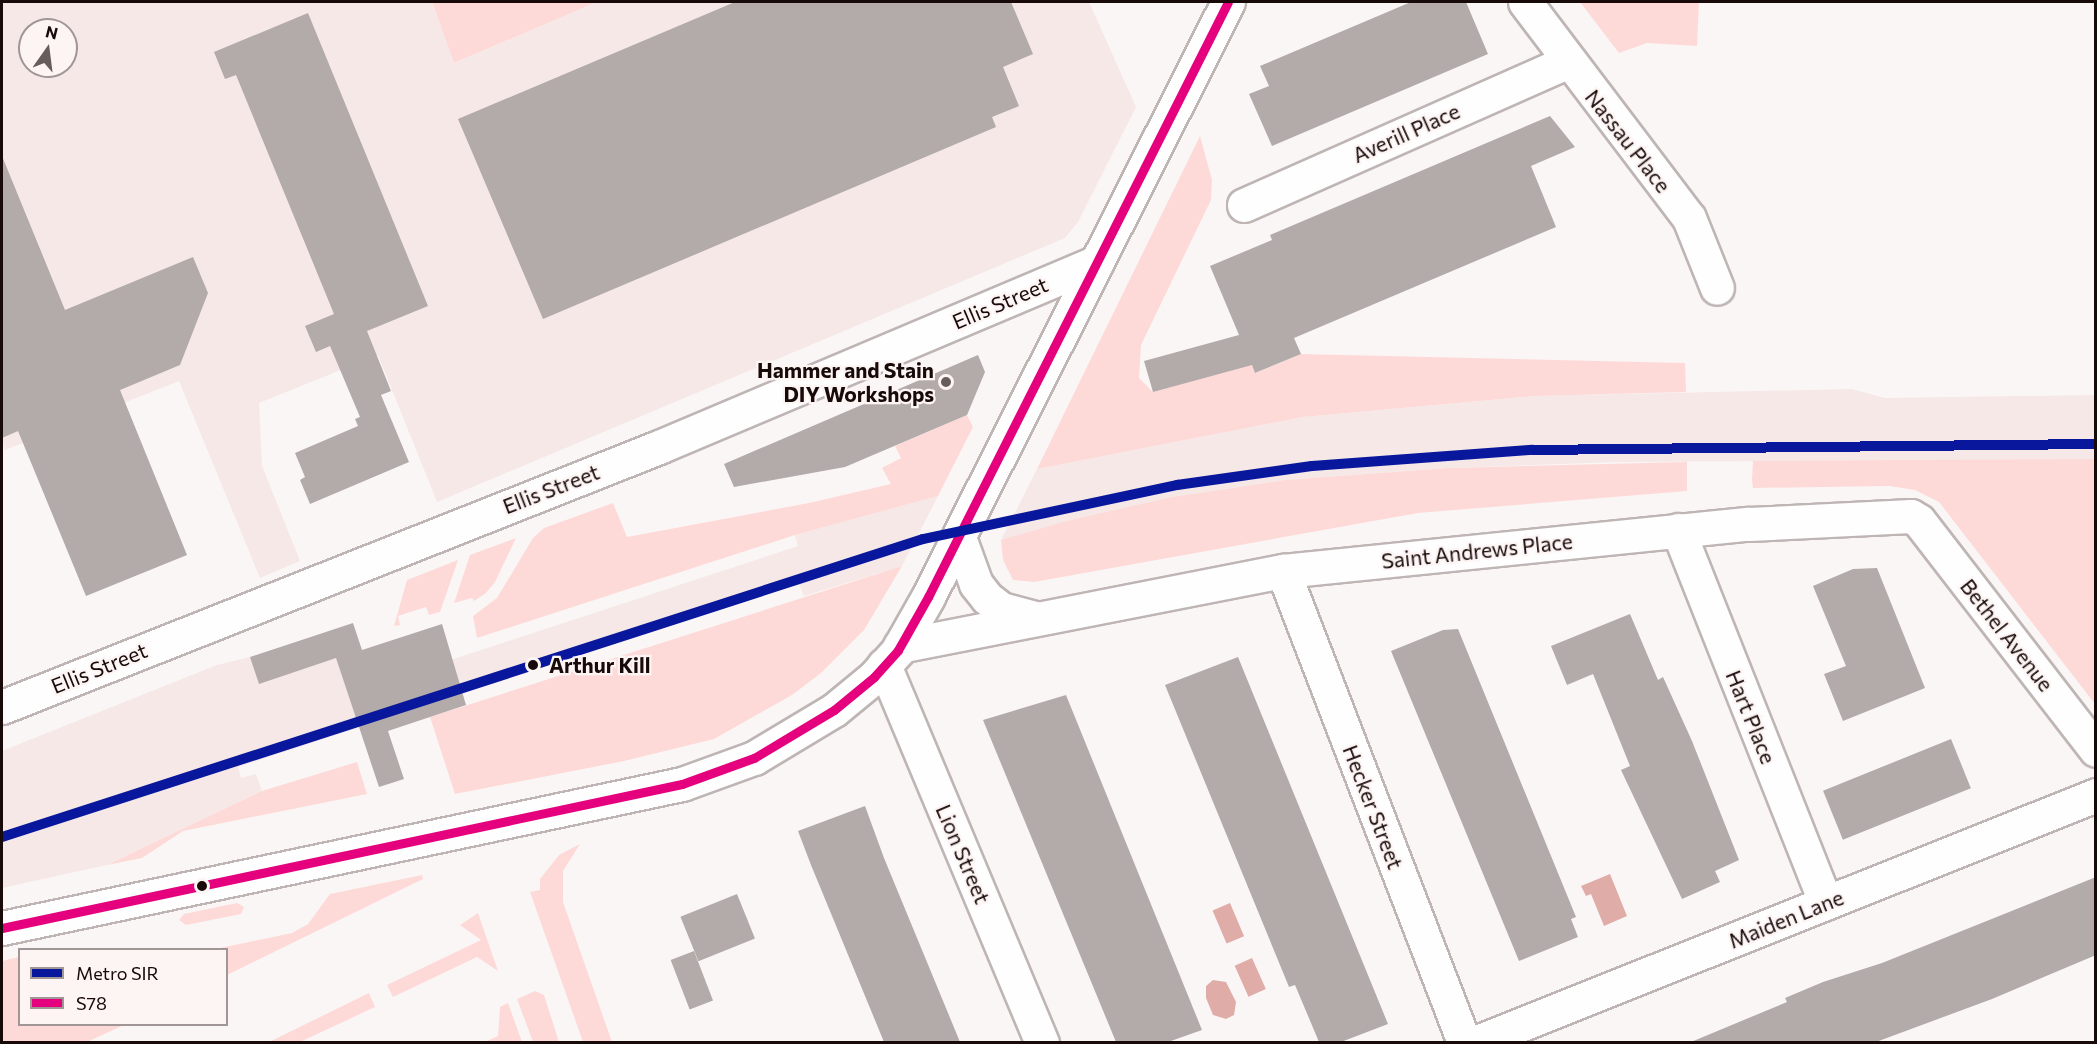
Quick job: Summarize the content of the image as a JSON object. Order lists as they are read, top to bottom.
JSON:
{
  "streets": {
    "street": [
      "Averill Place",
      "Nassau Place",
      "Ellis Street",
      "Saint Andrews Place",
      "Bethel Avenue",
      "Hart Place",
      "Hecker Street",
      "Lion Street",
      "Maiden Lane"
    ]
  },
  "crossings": [
    ["Averill Place", "Nassau Place"],
    ["Saint Andrews Place", "Bethel Avenue"],
    ["Saint Andrews Place", "Hart Place"],
    ["Saint Andrews Place", "Hecker Street"],
    ["Saint Andrews Place", "Lion Street"],
    ["Hart Place", "Maiden Lane"]
  ],
  "places": ["Hammer and Stain DIY Workshops", "Arthur Kill"],
  "lines": ["transit line S78", "metro line SIR"],
  "legend": ["Metro SIR", "S78"],
  "north": "top"
}
